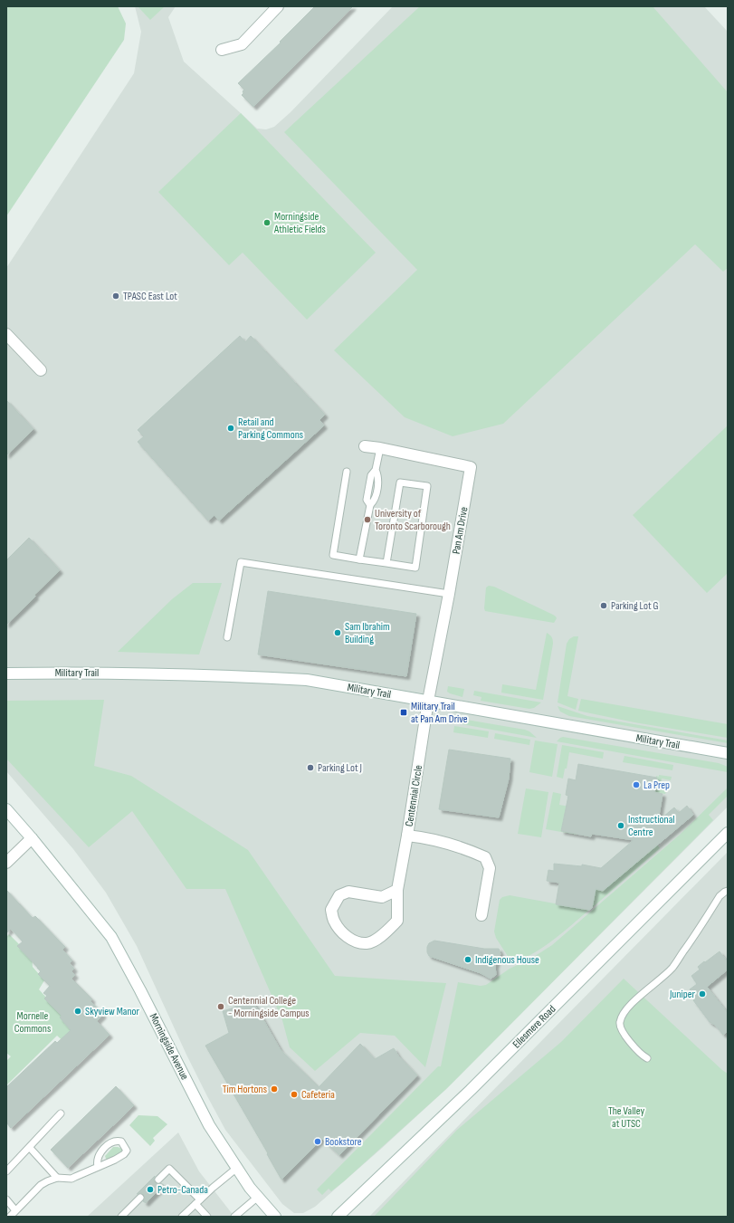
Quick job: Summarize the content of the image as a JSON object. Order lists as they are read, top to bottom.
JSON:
{
  "streets": {
    "street": [
      "Pan Am Drive",
      "Military Trail",
      "Centennial Circle",
      "Ellesmere Road",
      "Morningside Avenue"
    ]
  },
  "crossings": [
    ["Pan Am Drive", "Military Trail"],
    ["Pan Am Drive", "Centennial Circle"],
    ["Military Trail", "Centennial Circle"]
  ],
  "parks": ["Mornelle Commons", "The Valley at UTSC"],
  "places": {
    "other": [
      "Morningside Athletic Fields",
      "TPASC East Lot",
      "Retail and Parking Commons",
      "University of Toronto Scarborough",
      "Parking Lot G",
      "Sam Ibrahim Building",
      "Parking Lot J",
      "La Prep",
      "Instructional Centre",
      "Indigenous House",
      "Juniper",
      "Centennial College - Morningside Campus",
      "Skyview Manor",
      "Tim Hortons",
      "Cafeteria",
      "Bookstore",
      "Petro-Canada"
    ],
    "transit": ["Military Trail at Pan Am Drive"]
  }
}
